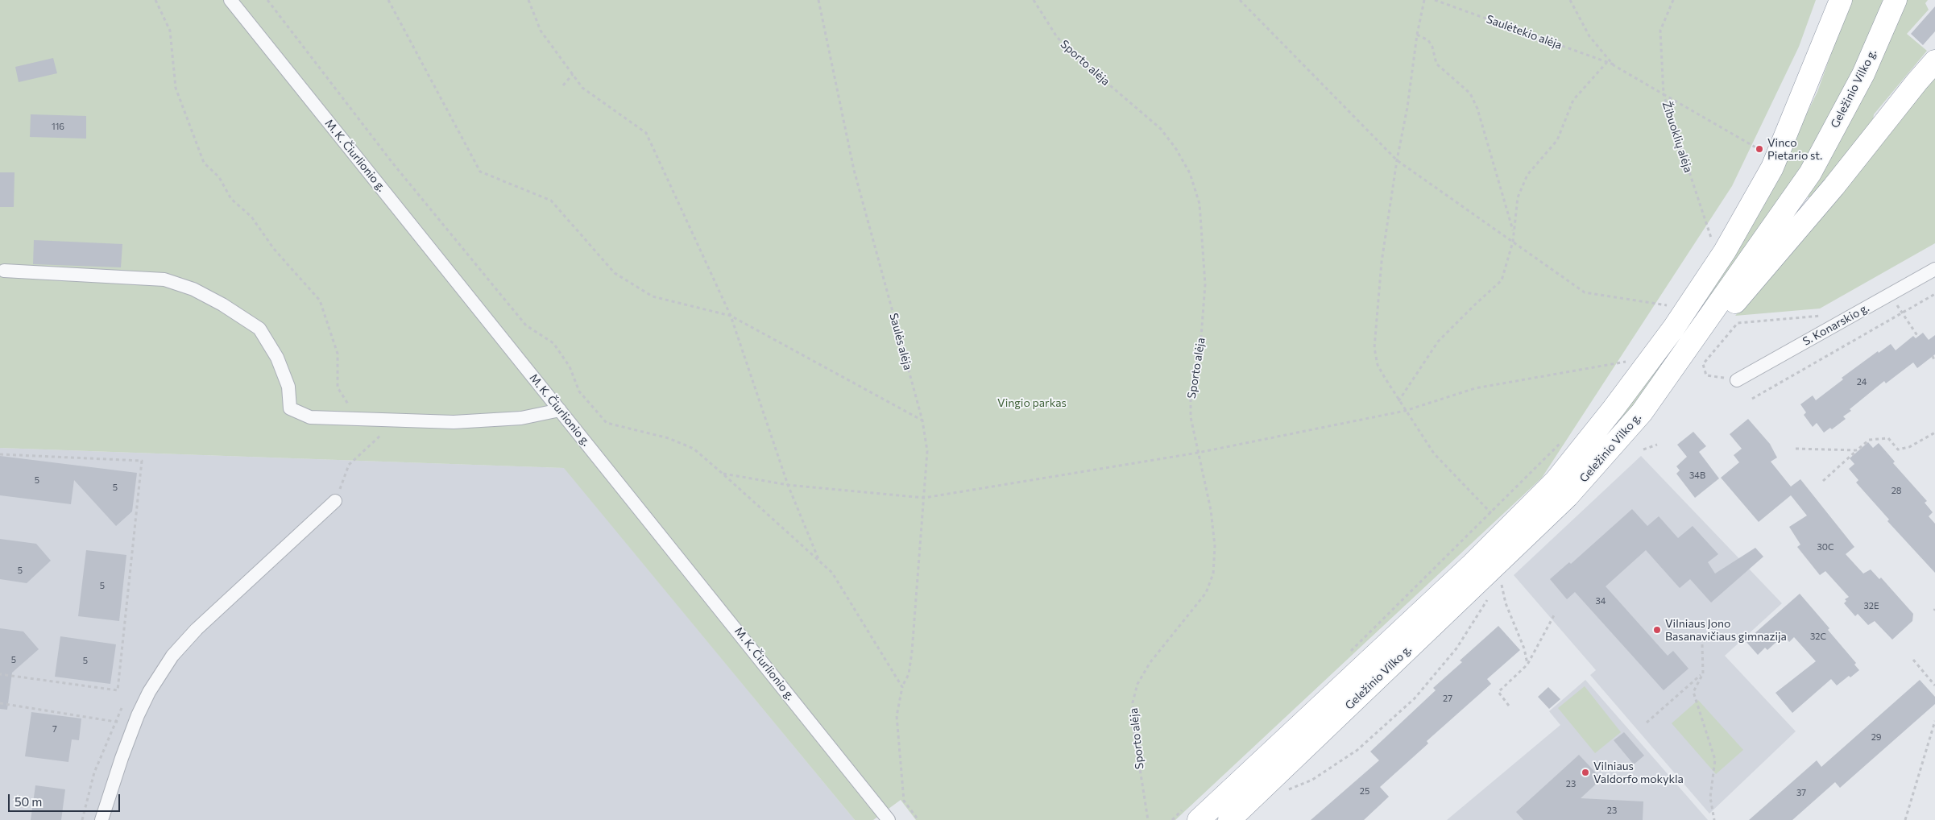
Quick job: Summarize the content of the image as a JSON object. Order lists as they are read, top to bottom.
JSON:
{
  "streets": {
    "highway": ["Geležinio Vilko g."],
    "street": ["M. K. Čiurlionio g.", "S. Konarskio g."],
    "path": [
      "Saulėtekio alėja",
      "Sporto alėja",
      "Žibuoklių alėja",
      "Saulės alėja"
    ]
  },
  "crossings": [
    ["Saulėtekio alėja", "Žibuoklių alėja"]
  ],
  "parks": ["Vingio parkas"],
  "places": ["Vinco Pietario st.", "Vilniaus Jono Basanavičiaus gimnazija", "Vilniaus Valdorfo mokykla"],
  "house_numbers": [
    "116",
    "24",
    "34B",
    "5",
    "5",
    "28",
    "30C",
    "5",
    "5",
    "34",
    "32E",
    "32C",
    "5",
    "5",
    "27",
    "7",
    "29",
    "23",
    "25",
    "37",
    "23"
  ],
  "scale_bar": "50 m"
}
